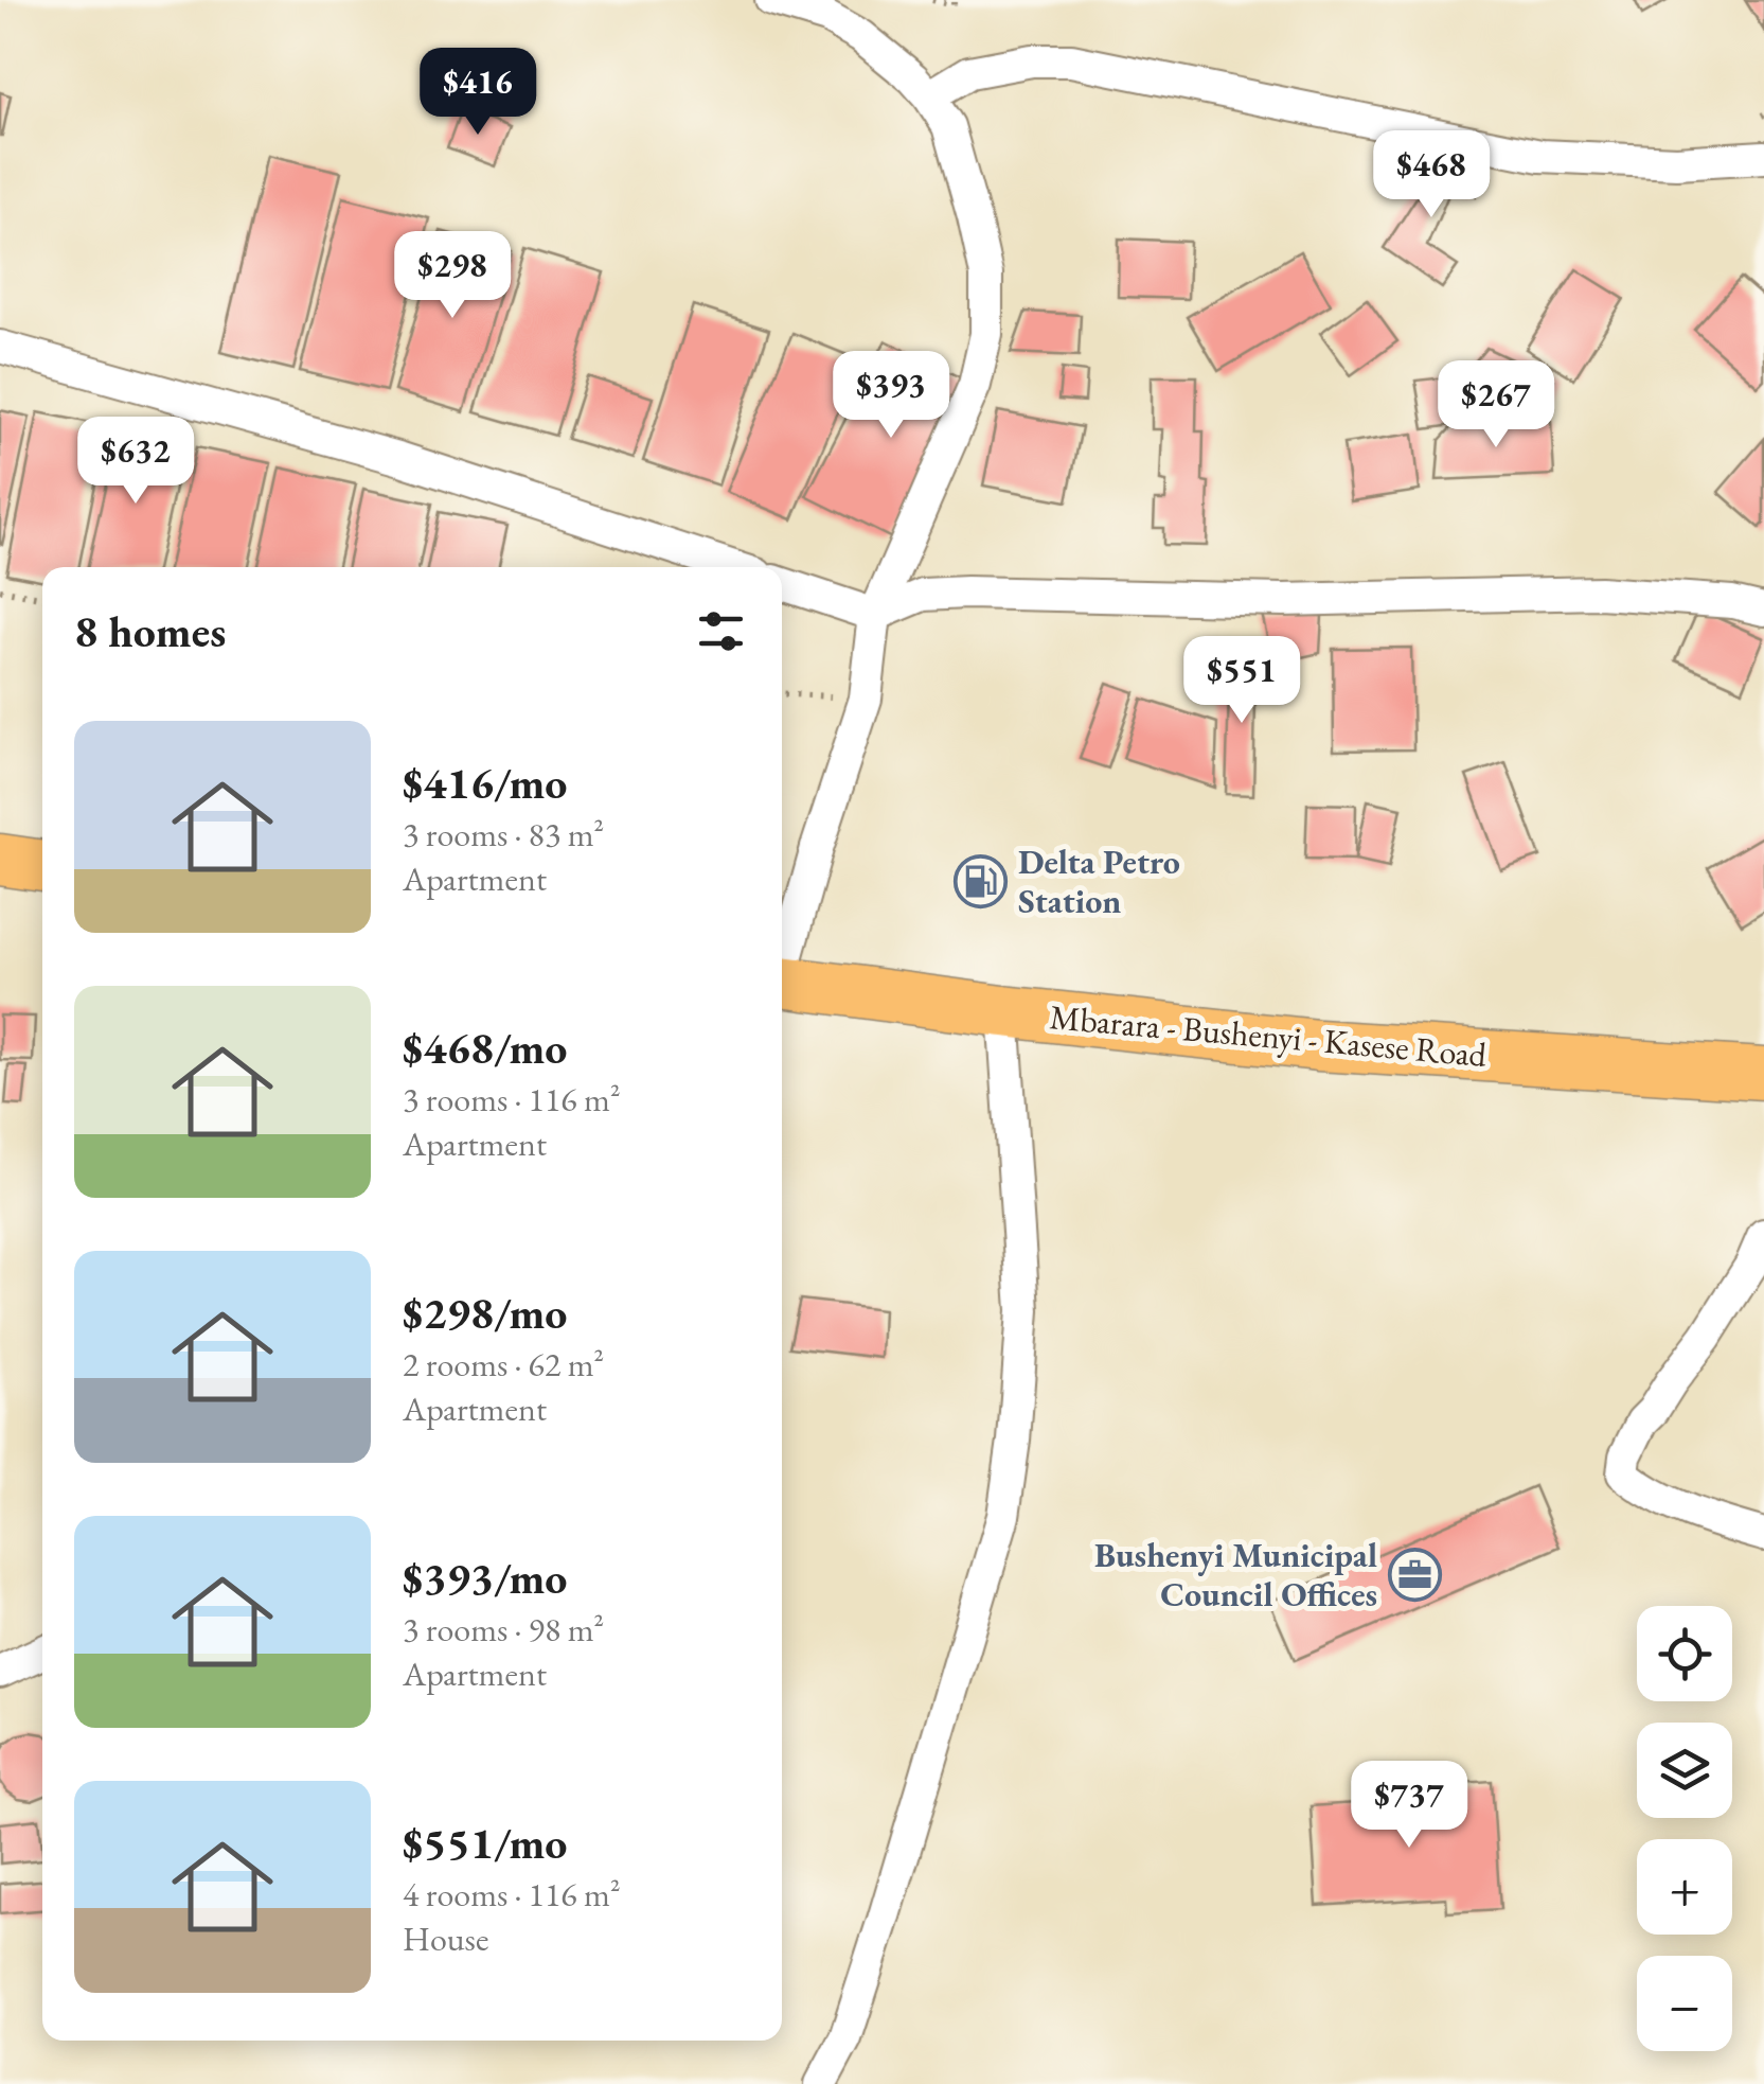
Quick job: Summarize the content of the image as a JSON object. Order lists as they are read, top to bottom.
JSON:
{
  "streets": {
    "main road": ["Mbarara - Bushenyi - Kasese Road"]
  },
  "places": {
    "fuel station": ["Delta Petro Station"],
    "office": ["Bushenyi Municipal Council Offices"]
  },
  "page": {
    "price": [
      "$416",
      "$468",
      "$298",
      "$393",
      "$267",
      "$632",
      "$551",
      "$737"
    ],
    "heading": "8 homes",
    "list": [
      {
        "name": "$416/mo",
        "note": "3 rooms · 83 m² · Apartment"
      },
      {
        "name": "$468/mo",
        "note": "3 rooms · 116 m² · Apartment"
      },
      {
        "name": "$298/mo",
        "note": "2 rooms · 62 m² · Apartment"
      },
      {
        "name": "$393/mo",
        "note": "3 rooms · 98 m² · Apartment"
      },
      {
        "name": "$551/mo",
        "note": "4 rooms · 116 m² · House"
      }
    ],
    "map_buttons": ["+", "−"]
  }
}
